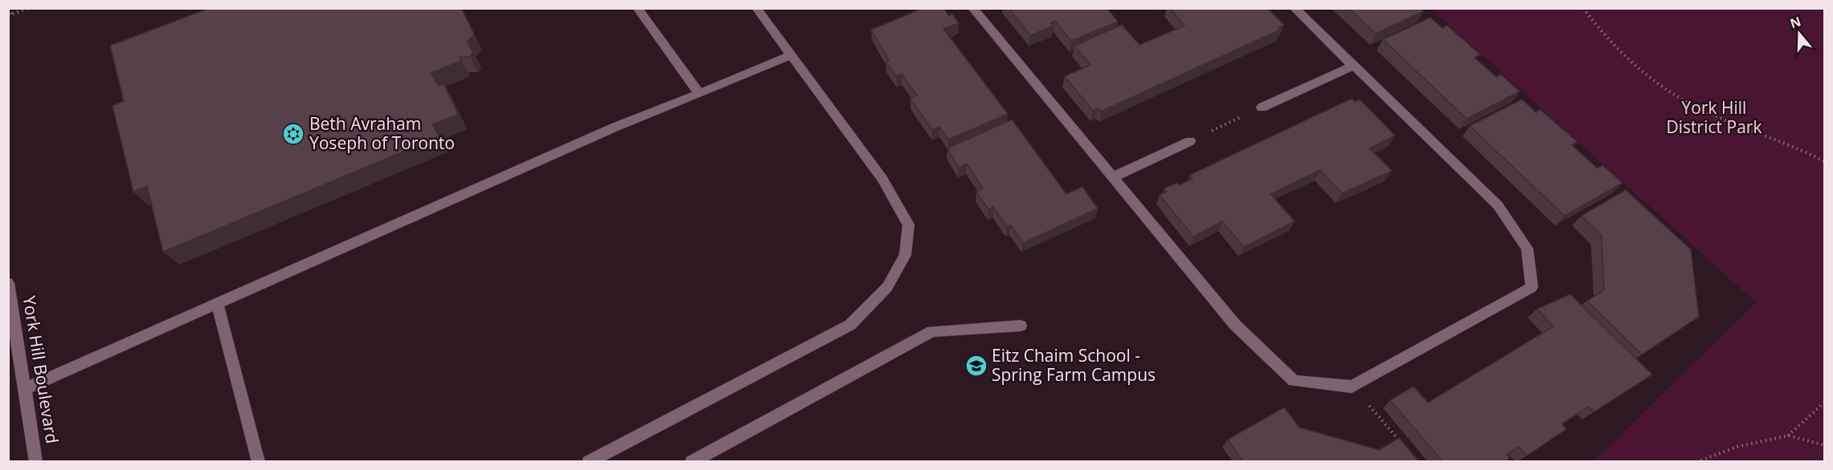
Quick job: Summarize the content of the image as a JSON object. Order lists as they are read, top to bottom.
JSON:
{
  "streets": {
    "street": ["York Hill Boulevard"]
  },
  "parks": ["York Hill District Park"],
  "places": {
    "synagogue": ["Beth Avraham Yoseph of Toronto"],
    "school or university": ["Eitz Chaim School - Spring Farm Campus"]
  },
  "north": "top"
}
